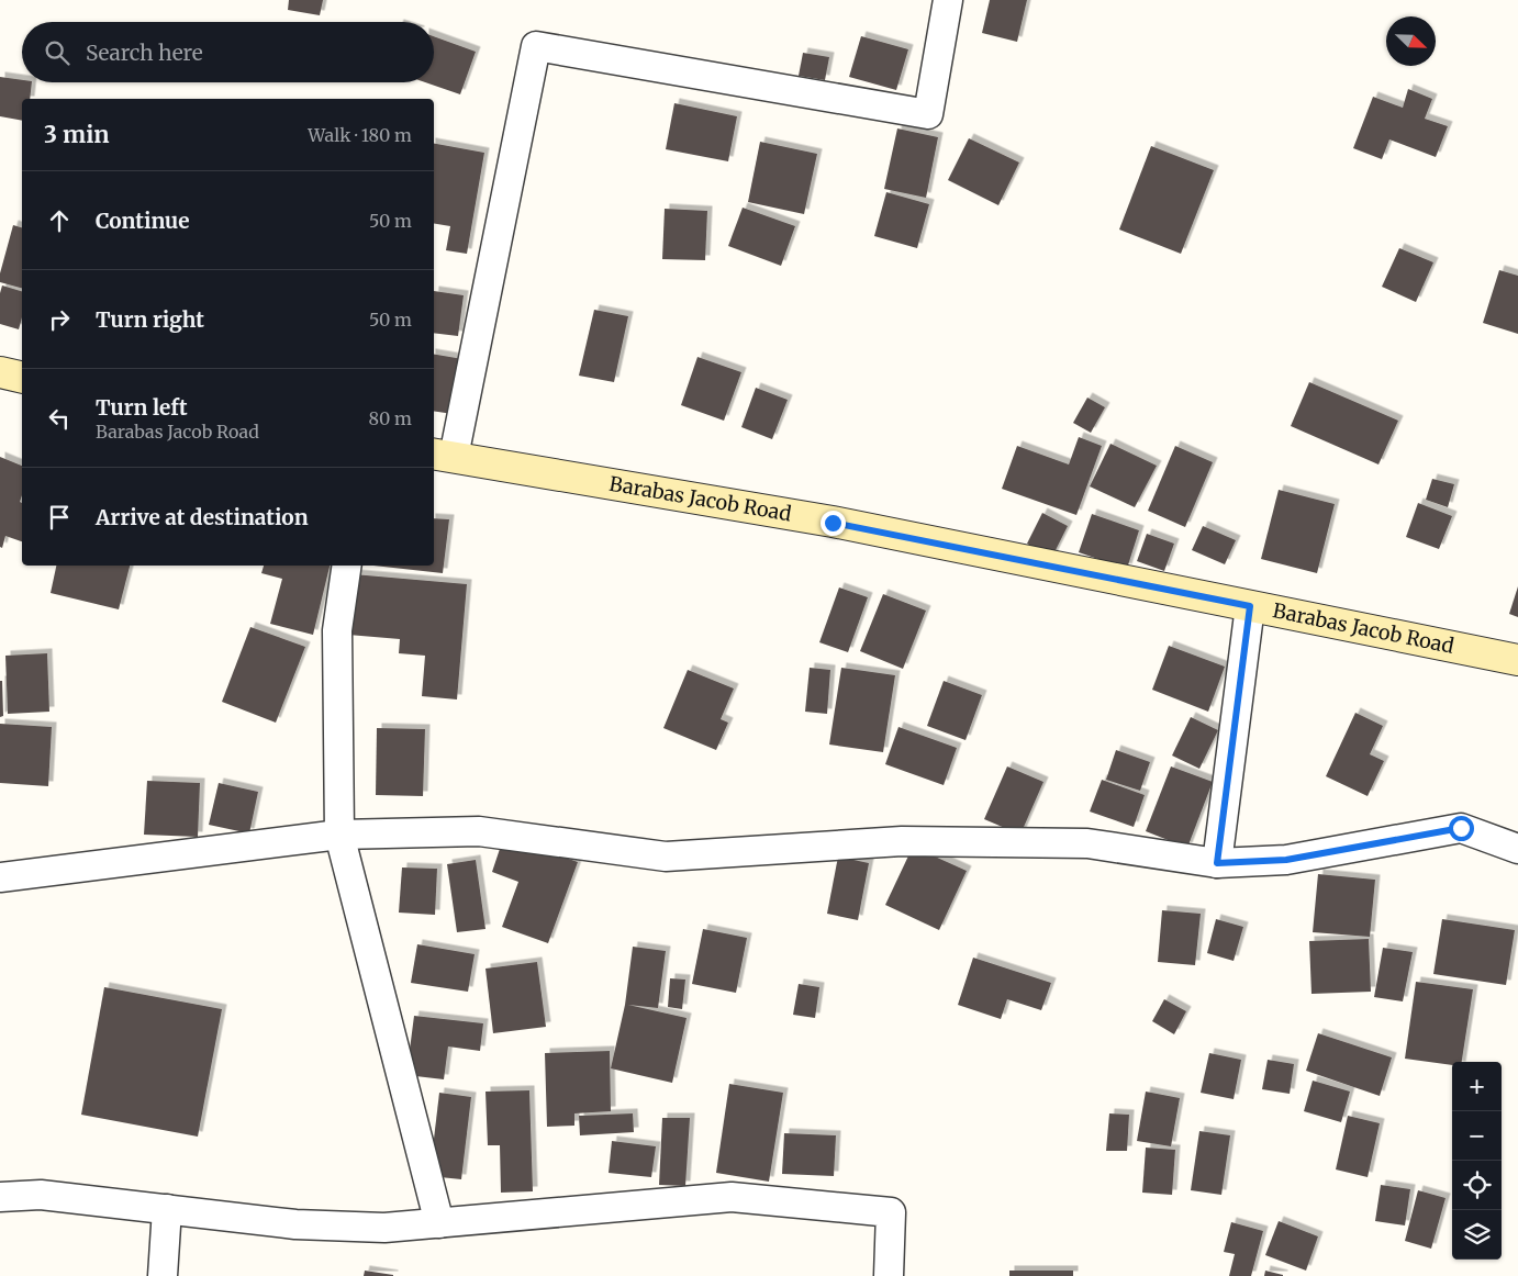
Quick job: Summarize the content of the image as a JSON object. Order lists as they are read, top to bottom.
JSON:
{
  "streets": {
    "street": ["Barabas Jacob Road"]
  },
  "north": "bottom right",
  "page": {
    "search": "Search here",
    "heading": ["3 min", "Walk · 180 m"],
    "list": [
      ["Continue", "50 m"],
      ["Turn right", "50 m"],
      ["Turn left", "Barabas Jacob Road", "80 m"],
      "Arrive at destination"
    ],
    "map_buttons": ["+", "−"]
  }
}
